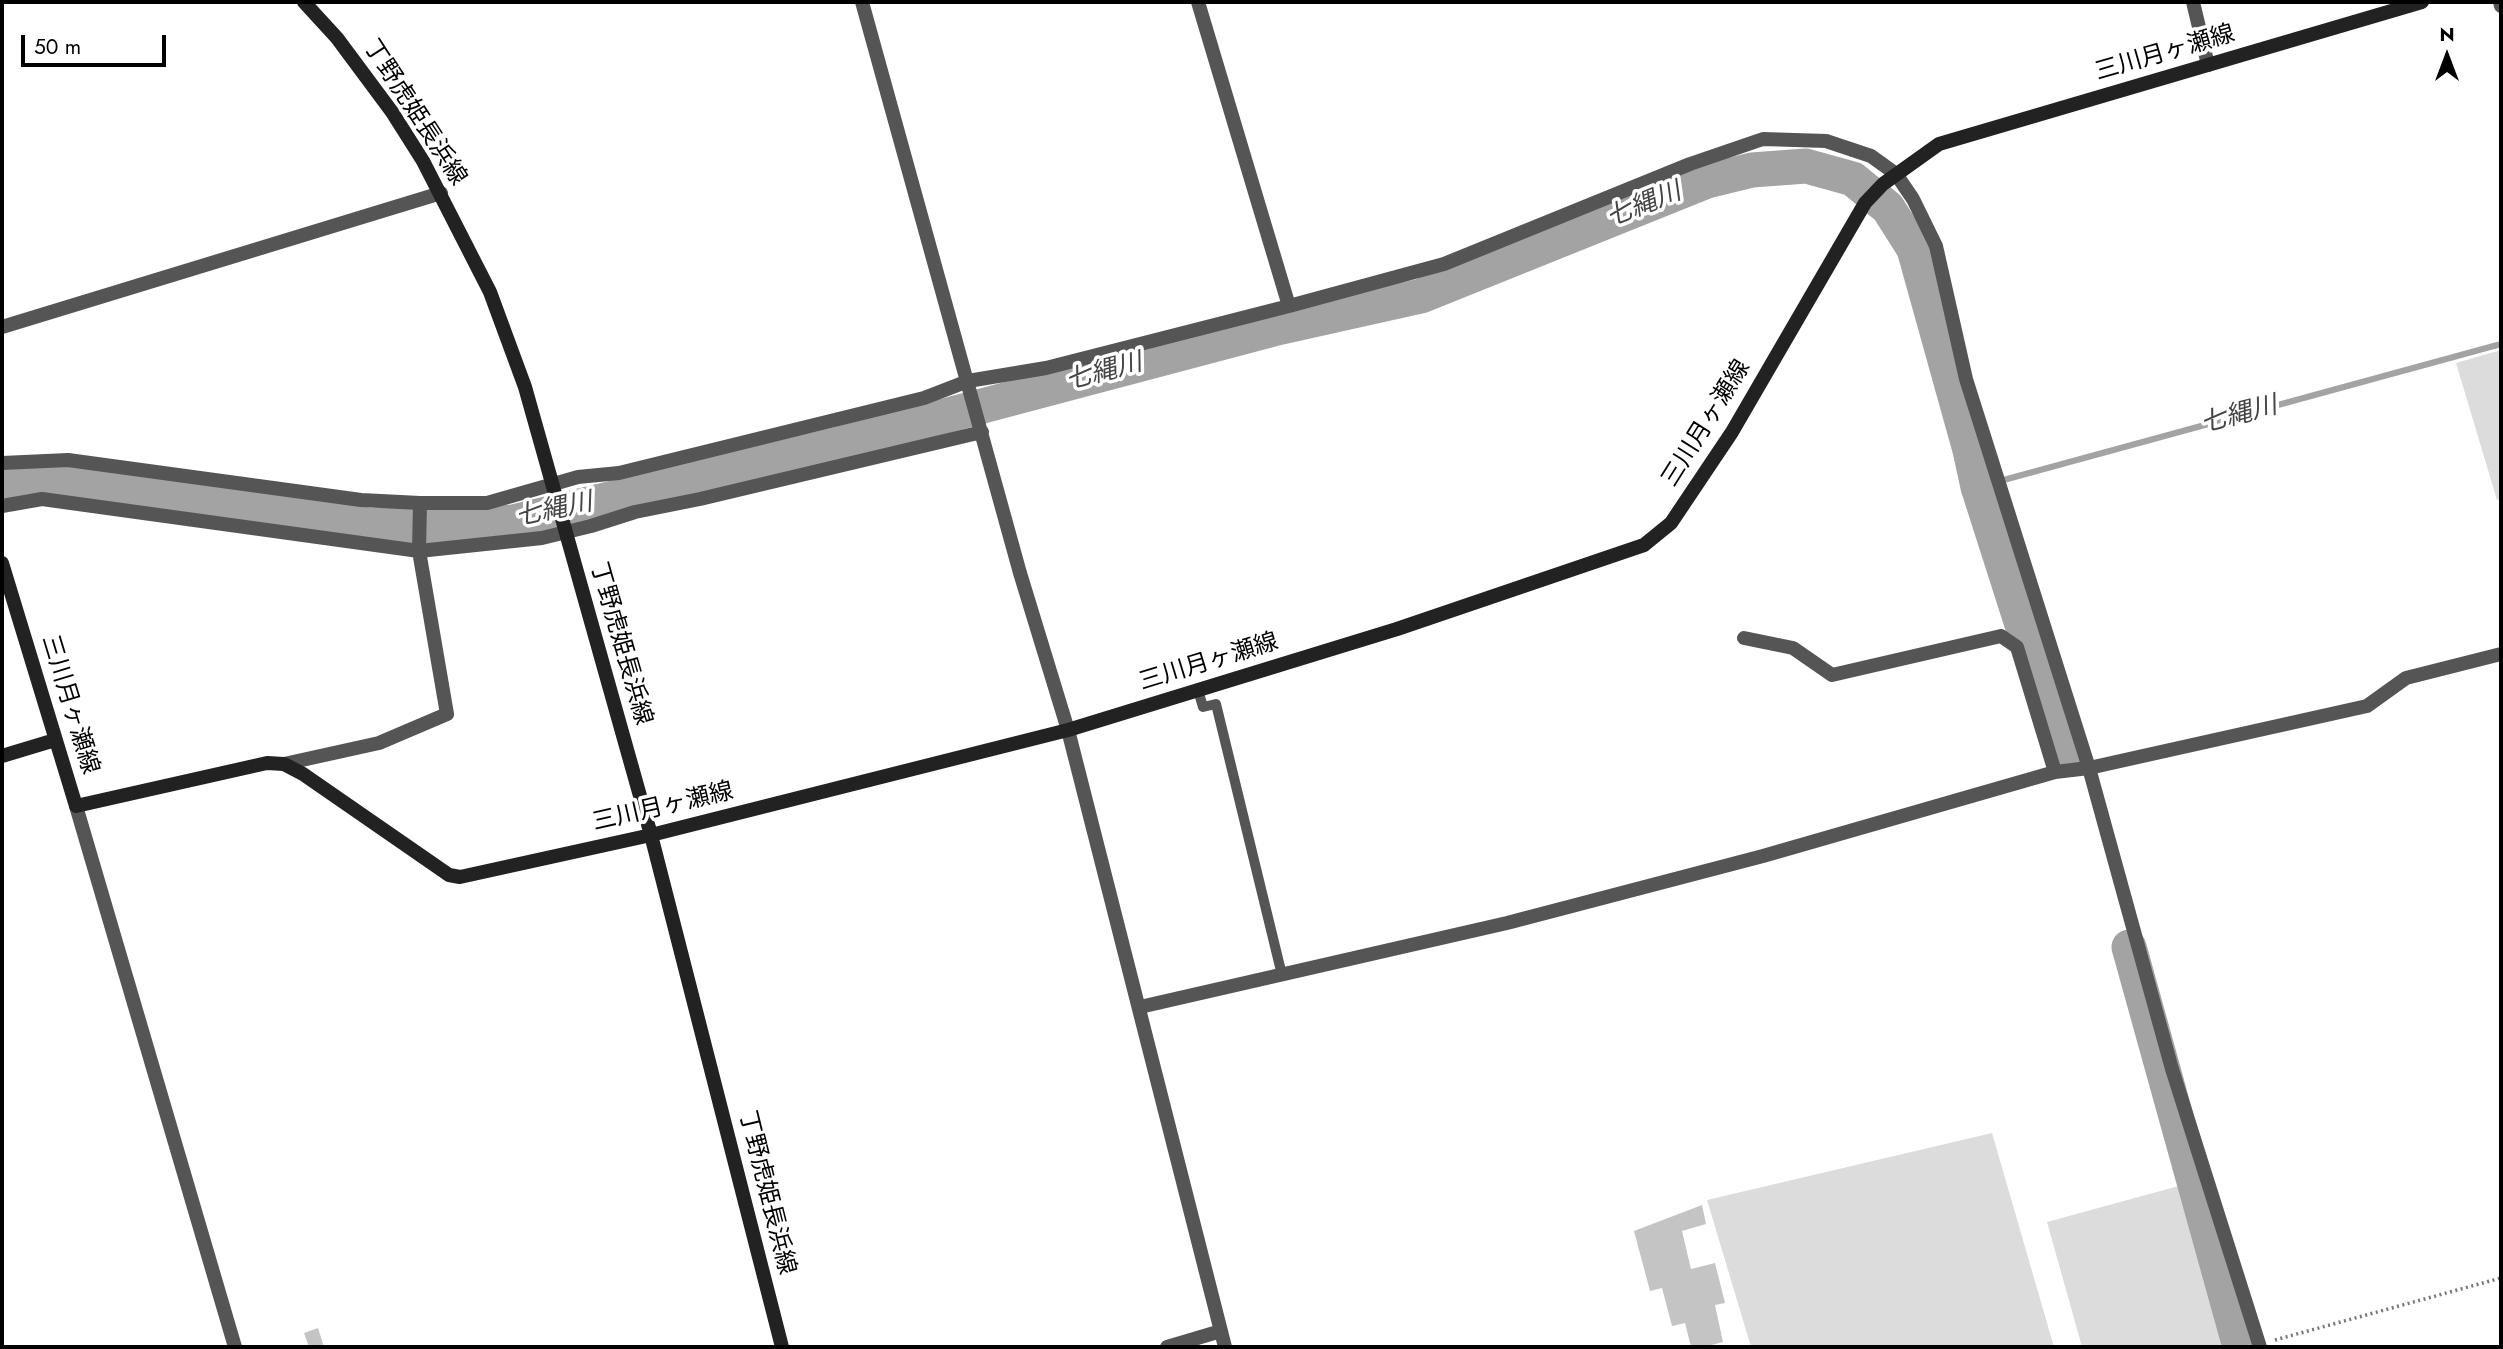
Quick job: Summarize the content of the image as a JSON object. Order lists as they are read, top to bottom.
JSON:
{
  "streets": {
    "main road": ["三川月ヶ瀬線", "丁野虎姫長浜線"]
  },
  "crossings": [
    ["三川月ヶ瀬線", "丁野虎姫長浜線"]
  ],
  "water": ["七縄川"],
  "scale_bar": "50 m",
  "north": "top"
}
